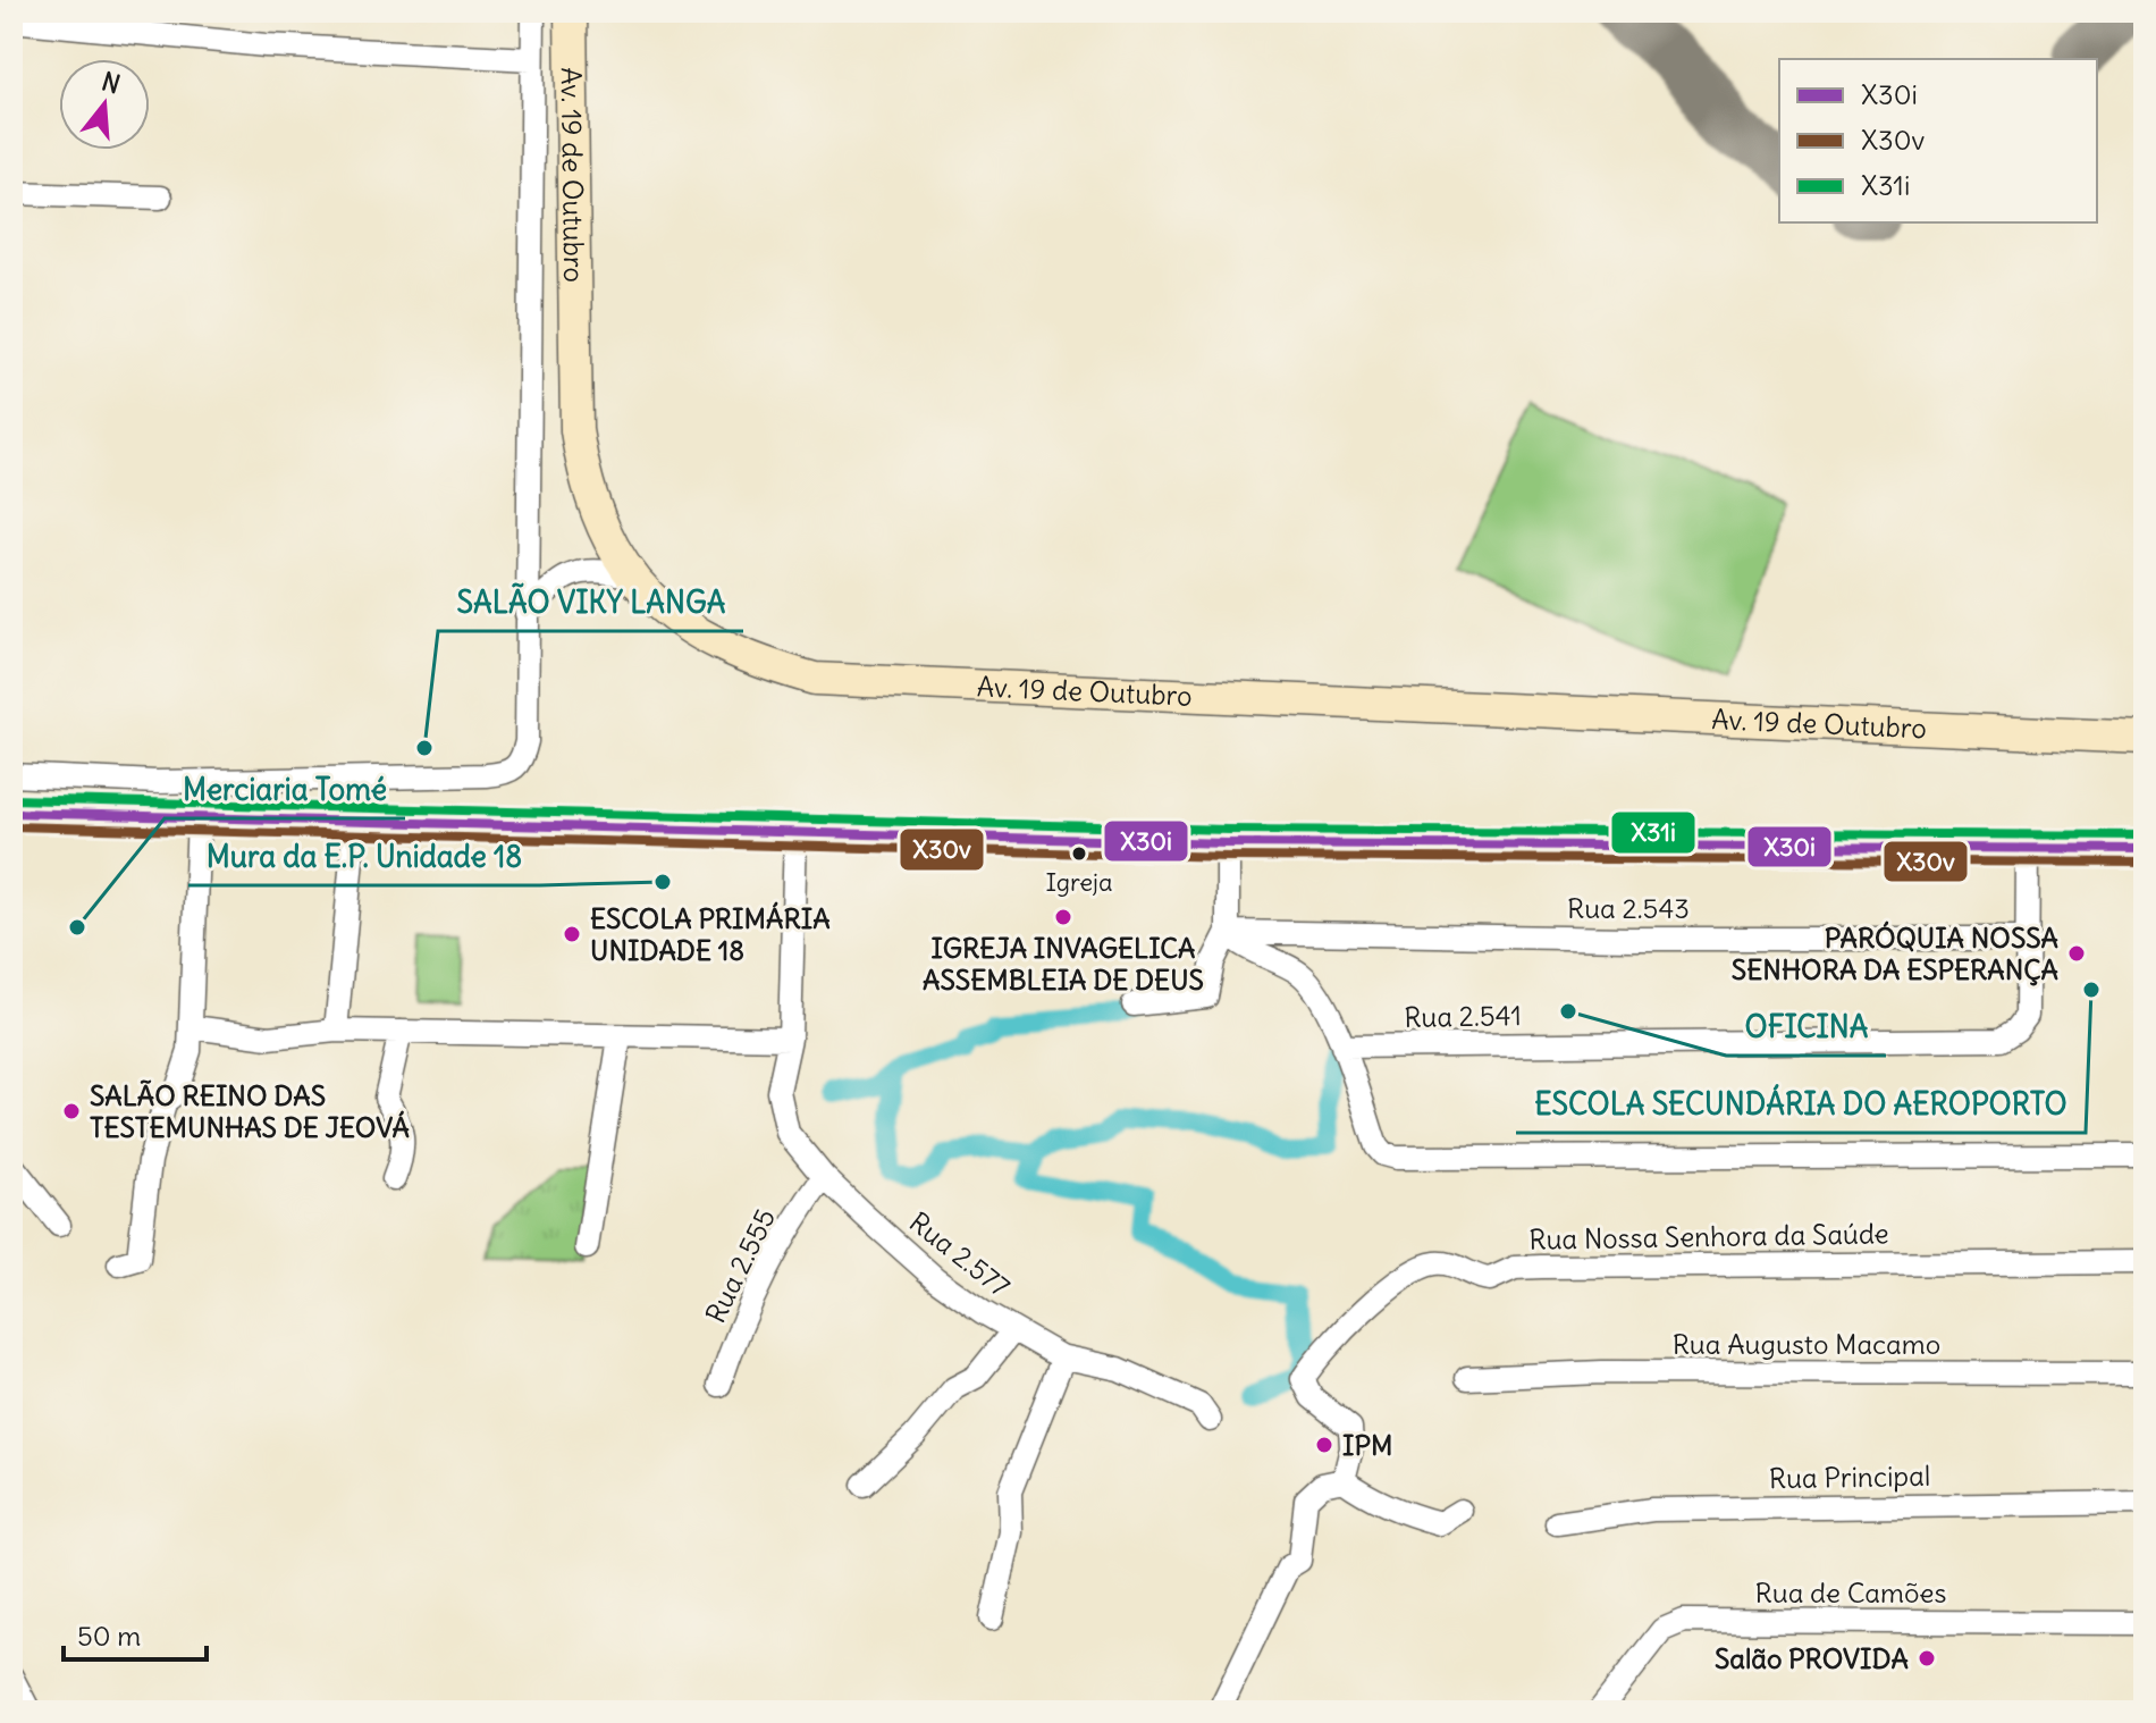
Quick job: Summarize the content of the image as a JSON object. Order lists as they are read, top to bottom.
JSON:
{
  "streets": {
    "street": [
      "Av. 19 de Outubro",
      "Rua 2.543",
      "Rua 2.541",
      "Rua Nossa Senhora da Saúde",
      "Rua 2.577",
      "Rua 2.555",
      "Rua Augusto Macamo",
      "Rua Principal",
      "Rua de Camões"
    ]
  },
  "crossings": [
    ["Rua 2.543", "Rua 2.541"],
    ["Rua 2.577", "Rua 2.555"]
  ],
  "places": [
    "SALÃO VIKY LANGA",
    "Igreja",
    "Mura da E.P. Unidade 18",
    "IGREJA INVAGELICA ASSEMBLEIA DE DEUS",
    "Merciaria Tomé",
    "ESCOLA PRIMÁRIA UNIDADE 18",
    "PARÓQUIA NOSSA SENHORA DA ESPERANÇA",
    "ESCOLA SECUNDÁRIA DO AEROPORTO",
    "OFICINA",
    "SALÃO REINO DAS TESTEMUNHAS DE JEOVÁ",
    "IPM",
    "Salão PROVIDA"
  ],
  "lines": ["transit line X31i", "transit line X30i", "transit line X30v"],
  "legend": ["X30i", "X30v", "X31i"],
  "scale_bar": "50 m",
  "north": "top"
}
